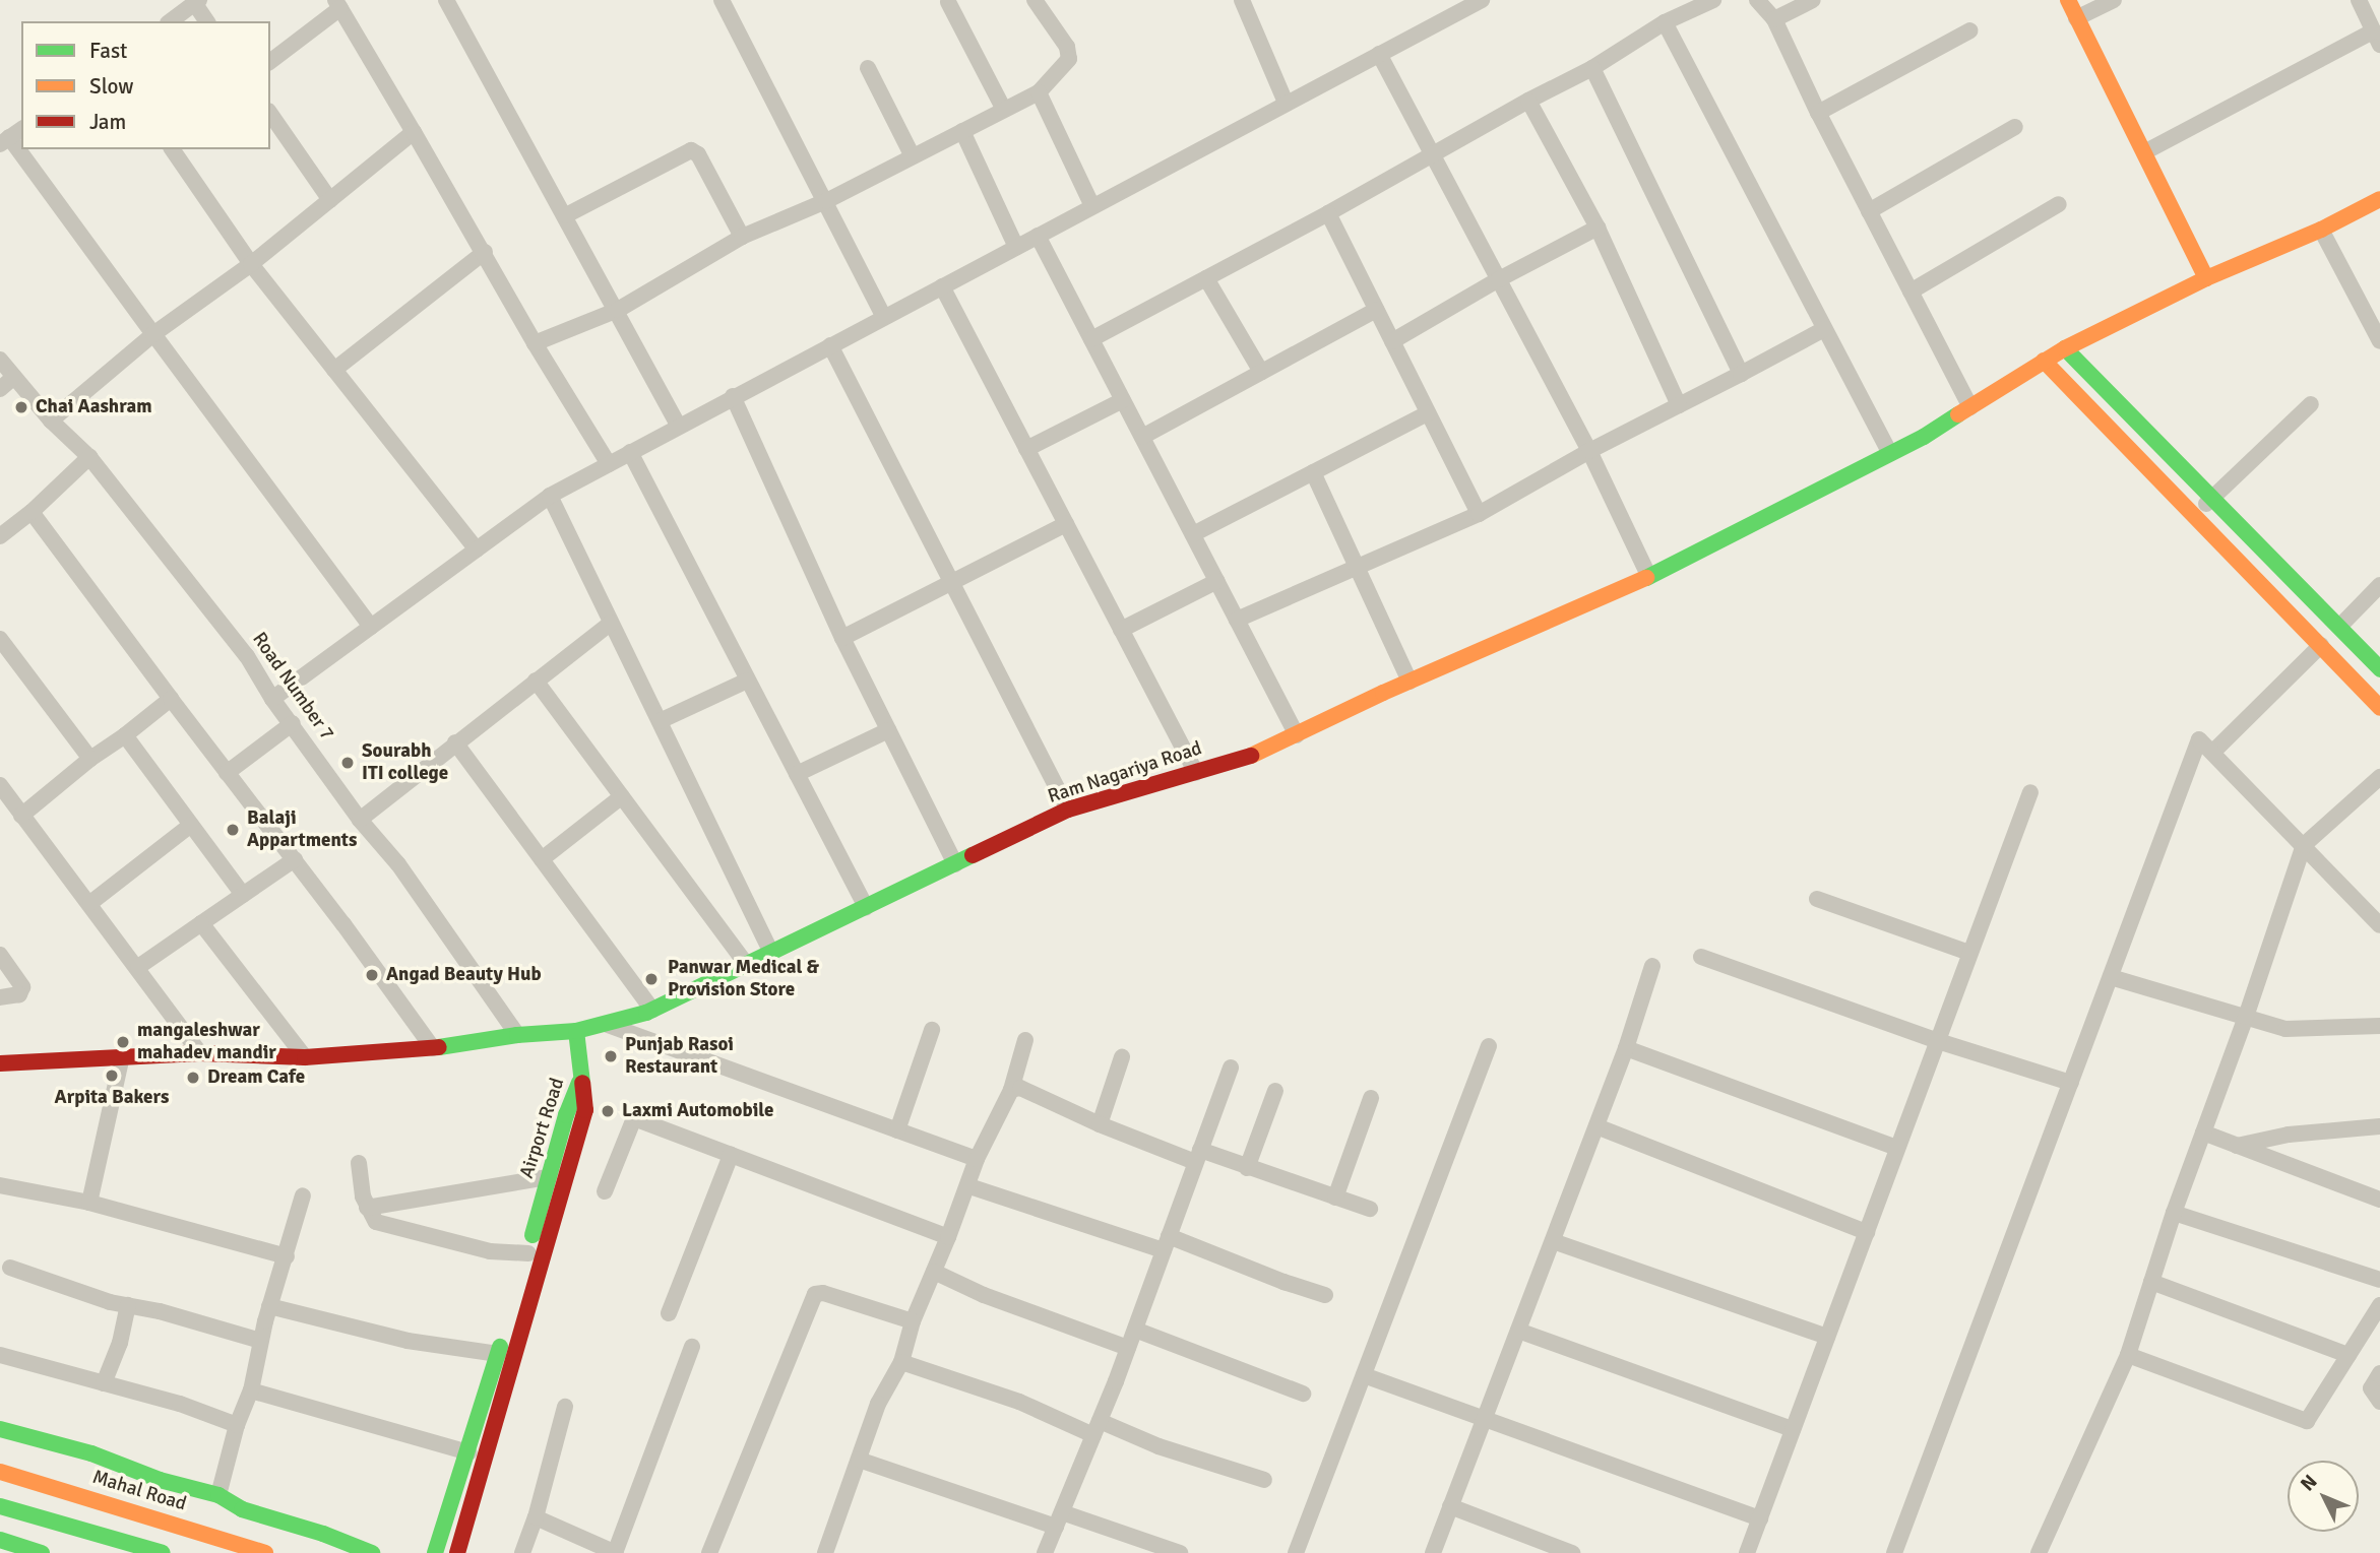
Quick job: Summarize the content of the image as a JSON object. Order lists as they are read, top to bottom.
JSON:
{
  "streets": {
    "street": [
      "Road Number 7",
      "Ram Nagariya Road",
      "Airport Road",
      "Mahal Road"
    ]
  },
  "crossings": [
    ["Road Number 7", "Ram Nagariya Road"]
  ],
  "places": [
    "Chai Aashram",
    "Sourabh ITI college",
    "Balaji Appartments",
    "Angad Beauty Hub",
    "Panwar Medical & Provision Store",
    "mangaleshwar mahadev mandir",
    "Punjab Rasoi Restaurant",
    "Arpita Bakers",
    "Dream Cafe",
    "Laxmi Automobile"
  ],
  "legend": ["Fast", "Slow", "Jam"],
  "north": "top left"
}
